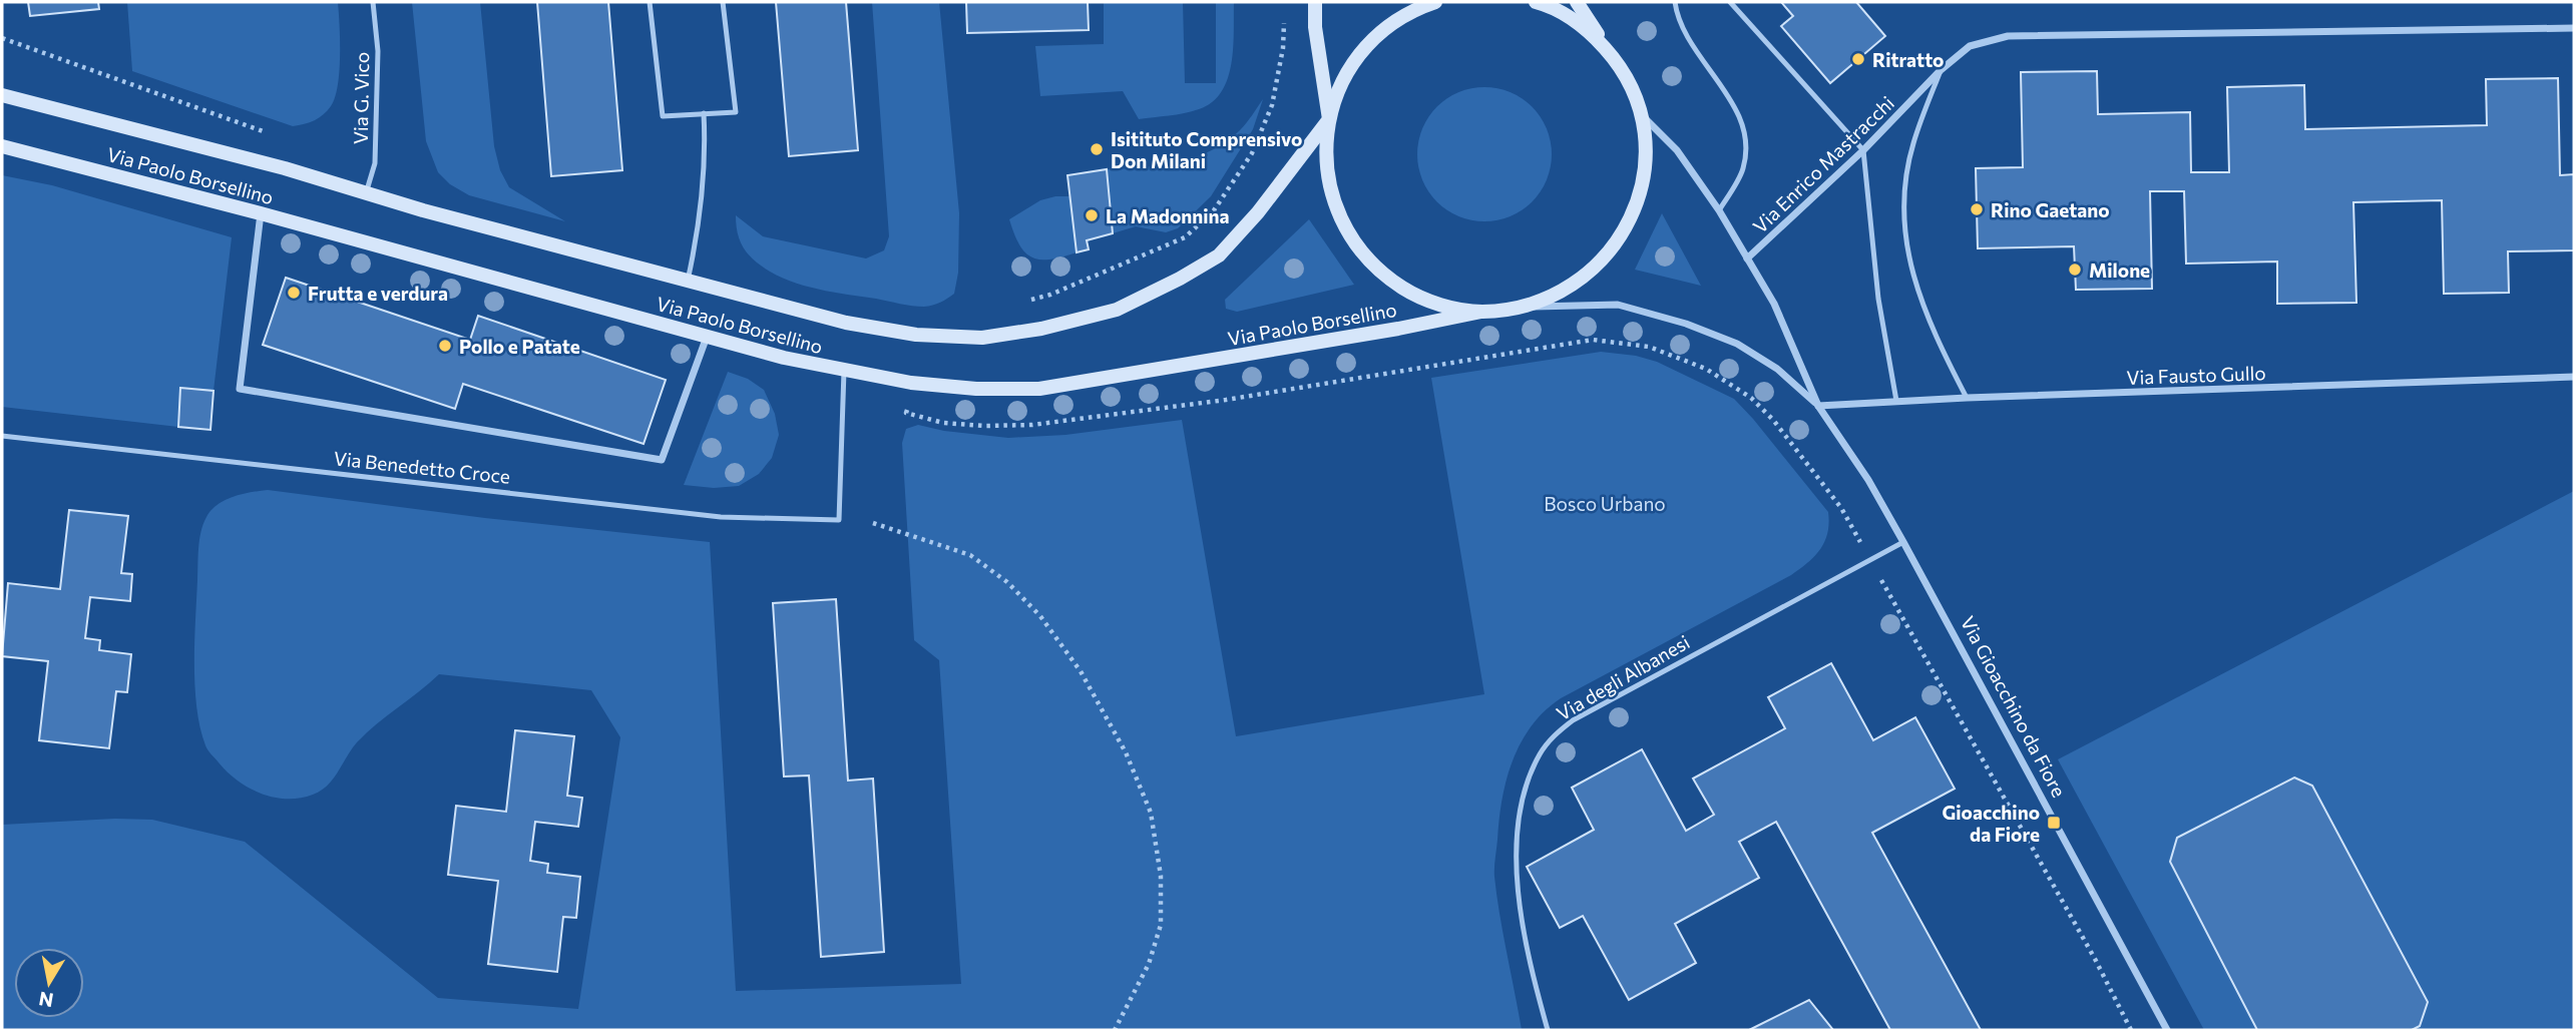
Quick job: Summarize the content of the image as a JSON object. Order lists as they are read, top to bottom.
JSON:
{
  "streets": {
    "street": [
      "Via Enrico Mastracchi",
      "Via Paolo Borsellino",
      "Via Fausto Gullo",
      "Via Gioacchino da Fiore"
    ],
    "lane": ["Via G. Vico", "Via Benedetto Croce", "Via degli Albanesi"]
  },
  "crossings": [
    ["Via G. Vico", "Via Paolo Borsellino"],
    ["Via Paolo Borsellino", "Via Benedetto Croce"],
    ["Via Fausto Gullo", "Via Gioacchino da Fiore"],
    ["Via degli Albanesi", "Via Gioacchino da Fiore"]
  ],
  "parks": ["Bosco Urbano"],
  "places": {
    "other": [
      "Ritratto",
      "Isitituto Comprensivo Don Milani",
      "Rino Gaetano",
      "La Madonnina",
      "Milone",
      "Frutta e verdura",
      "Pollo e Patate"
    ],
    "transit": ["Gioacchino da Fiore"]
  },
  "north": "bottom"
}
